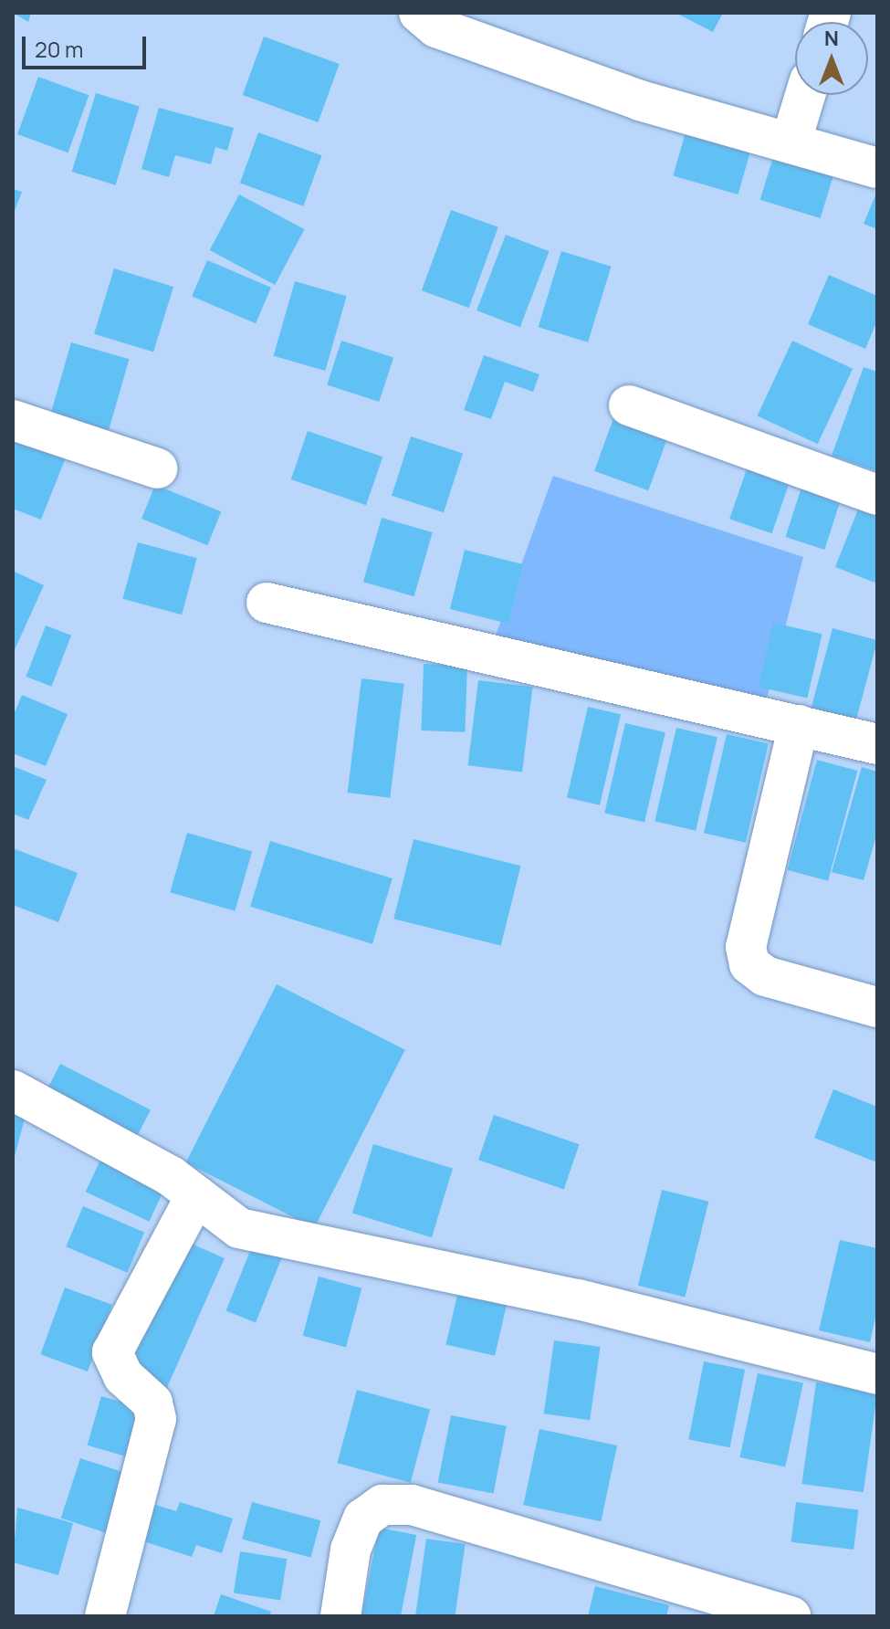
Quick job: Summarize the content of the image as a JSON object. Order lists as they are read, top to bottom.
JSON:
{
  "scale_bar": "20 m",
  "north": "top"
}
